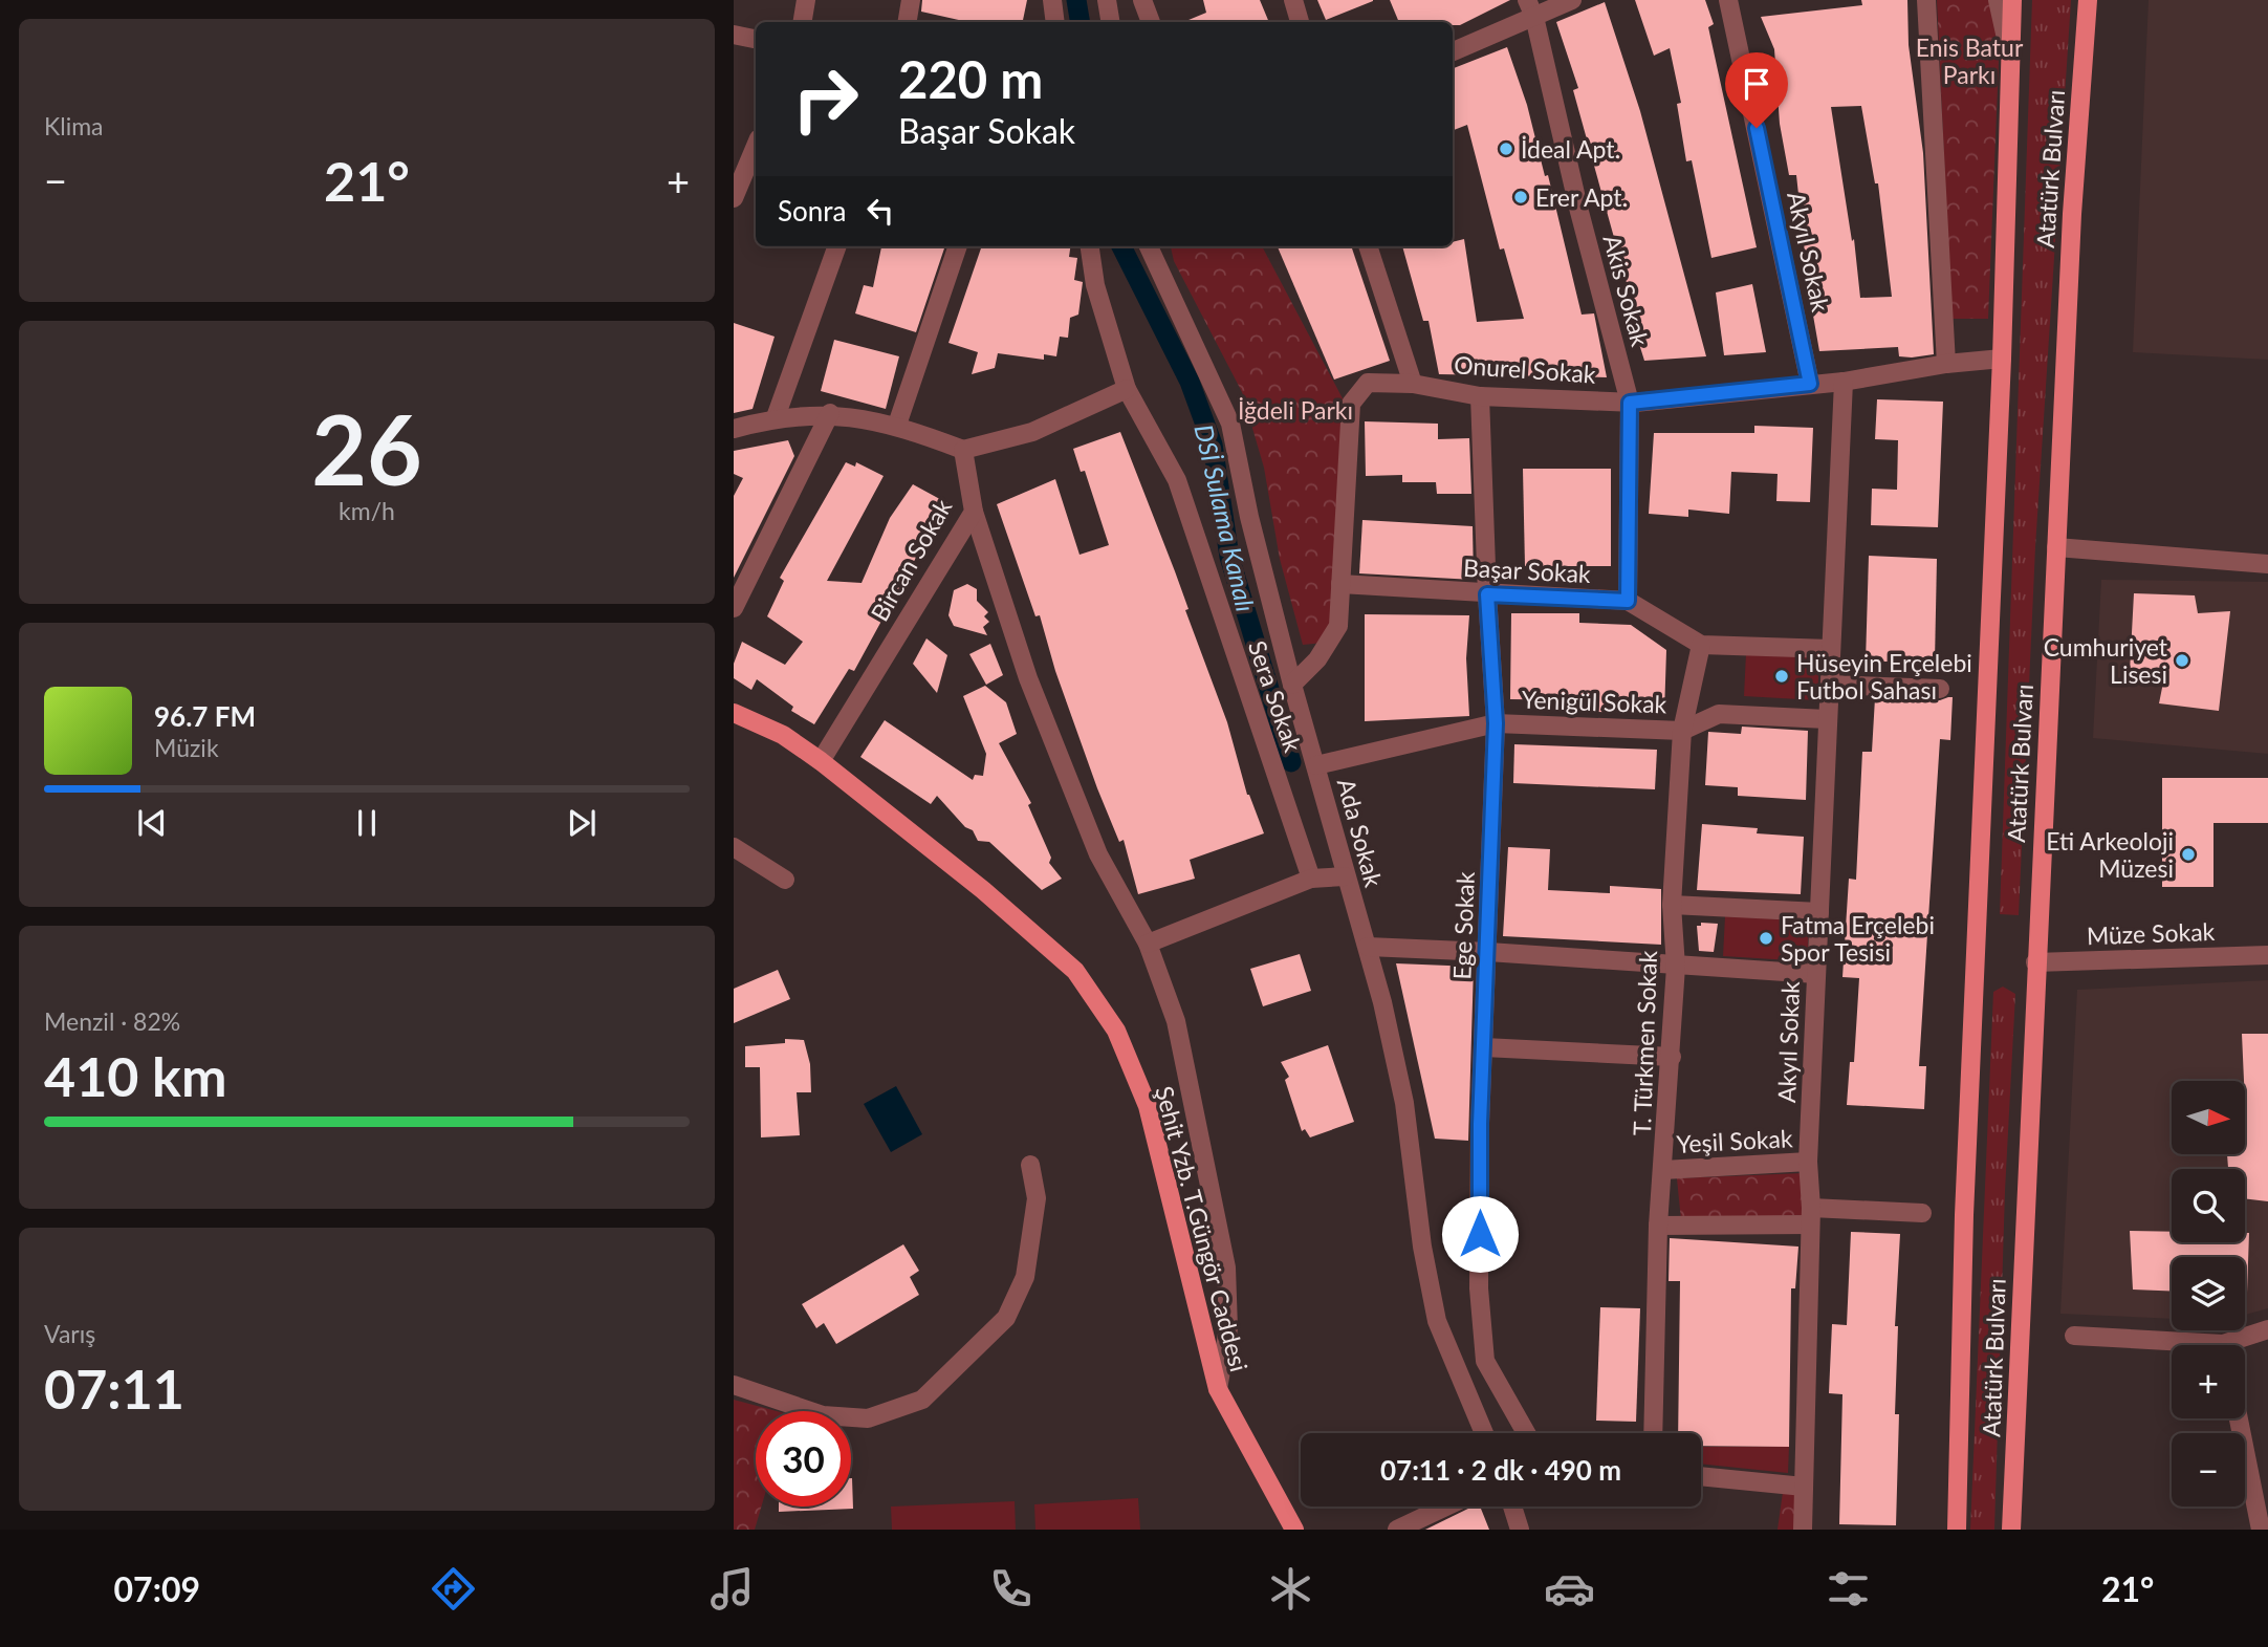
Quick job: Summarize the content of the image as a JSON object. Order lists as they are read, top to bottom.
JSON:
{
  "streets": {
    "main road": ["Atatürk Bulvarı", "Şehit Yzb. T.Güngör Caddesi"],
    "street": [
      "Akyıl Sokak",
      "Akis Sokak",
      "Onurel Sokak",
      "Bircan Sokak",
      "Başar Sokak",
      "Sera Sokak",
      "Yenigül Sokak",
      "Ada Sokak",
      "Ege Sokak",
      "Müze Sokak",
      "T. Türkmen Sokak",
      "Yeşil Sokak"
    ]
  },
  "crossings": [
    ["Atatürk Bulvarı", "Onurel Sokak"],
    ["Atatürk Bulvarı", "Müze Sokak"],
    ["Akyıl Sokak", "Onurel Sokak"],
    ["Akyıl Sokak", "Başar Sokak"],
    ["Akyıl Sokak", "Yenigül Sokak"],
    ["Akyıl Sokak", "Yeşil Sokak"],
    ["Akis Sokak", "Onurel Sokak"],
    ["Akis Sokak", "Başar Sokak"],
    ["Onurel Sokak", "Başar Sokak"],
    ["Onurel Sokak", "Ada Sokak"],
    ["Onurel Sokak", "Ege Sokak"],
    ["Bircan Sokak", "Şehit Yzb. T.Güngör Caddesi"],
    ["Başar Sokak", "Ege Sokak"],
    ["Başar Sokak", "T. Türkmen Sokak"],
    ["Yenigül Sokak", "Ada Sokak"],
    ["Yenigül Sokak", "Ege Sokak"],
    ["Yenigül Sokak", "T. Türkmen Sokak"],
    ["T. Türkmen Sokak", "Yeşil Sokak"]
  ],
  "water": ["DSİ Sulama Kanalı"],
  "parks": ["Enis Batur Parkı", "İğdeli Parkı"],
  "places": [
    "İdeal Apt.",
    "Erer Apt.",
    "Cumhuriyet Lisesi",
    "Hüseyin Erçelebi Futbol Sahası",
    "Eti Arkeoloji Müzesi",
    "Fatma Erçelebi Spor Tesisi"
  ],
  "north": "right",
  "page": {
    "tile": [
      "Klima",
      ["26", "km/h"],
      ["Menzil · 82%", "410 km"],
      ["Varış", "07:11"]
    ],
    "turn": ["220 m", "Başar Sokak"],
    "heat": ["−", "21°", "+"],
    "then": "Sonra",
    "song": ["96.7 FM", "Müzik"],
    "map_buttons": ["+", "−"],
    "limit": "30",
    "trip": "07:11 · 2 dk · 490 m",
    "tabs": ["07:09", "21°"]
  }
}
